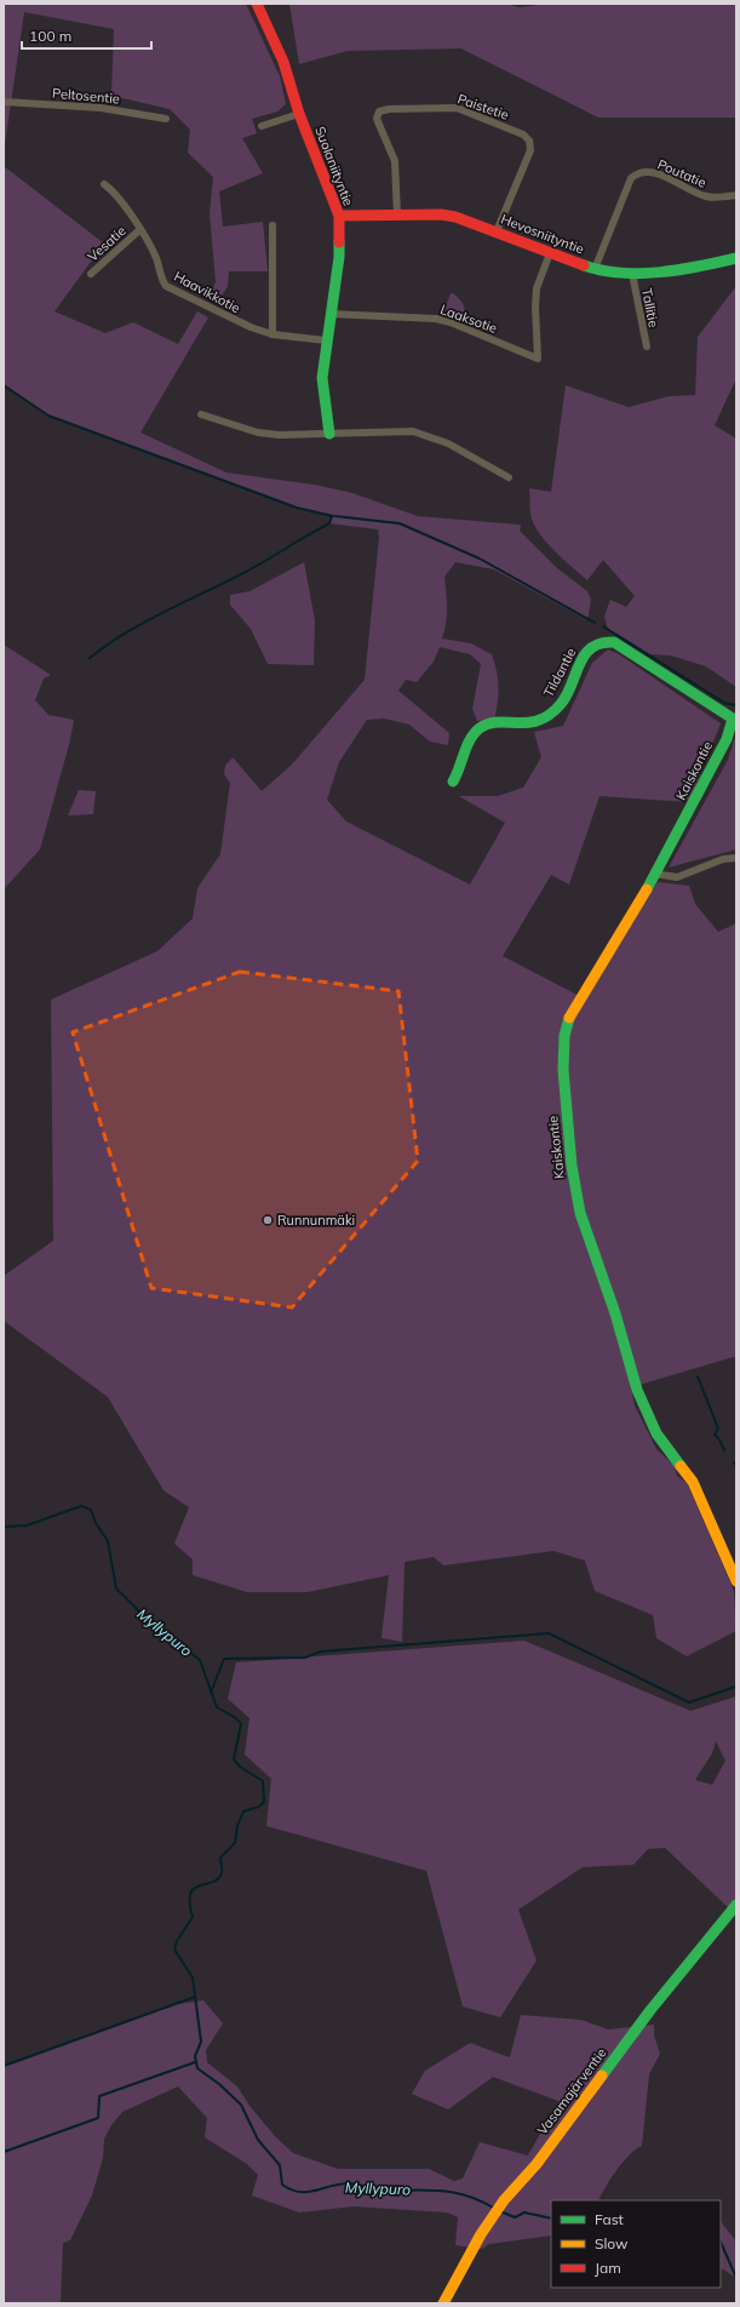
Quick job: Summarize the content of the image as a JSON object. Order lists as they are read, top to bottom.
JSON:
{
  "streets": {
    "street": [
      "Peltosentie",
      "Paistetie",
      "Suolaniityntie",
      "Poutatie",
      "Hevosniityntie",
      "Vesatie",
      "Haavikkotie",
      "Tallitie",
      "Laaksotie",
      "Tildantie",
      "Kaiskontie",
      "Vasamajärventie"
    ]
  },
  "crossings": [
    ["Paistetie", "Hevosniityntie"],
    ["Suolaniityntie", "Hevosniityntie"],
    ["Suolaniityntie", "Haavikkotie"],
    ["Suolaniityntie", "Laaksotie"],
    ["Poutatie", "Hevosniityntie"],
    ["Hevosniityntie", "Tallitie"],
    ["Hevosniityntie", "Laaksotie"],
    ["Vesatie", "Haavikkotie"],
    ["Tildantie", "Kaiskontie"]
  ],
  "water": ["Myllypuro"],
  "places": ["Runnunmäki"],
  "legend": ["Fast", "Slow", "Jam"],
  "scale_bar": "100 m"
}
